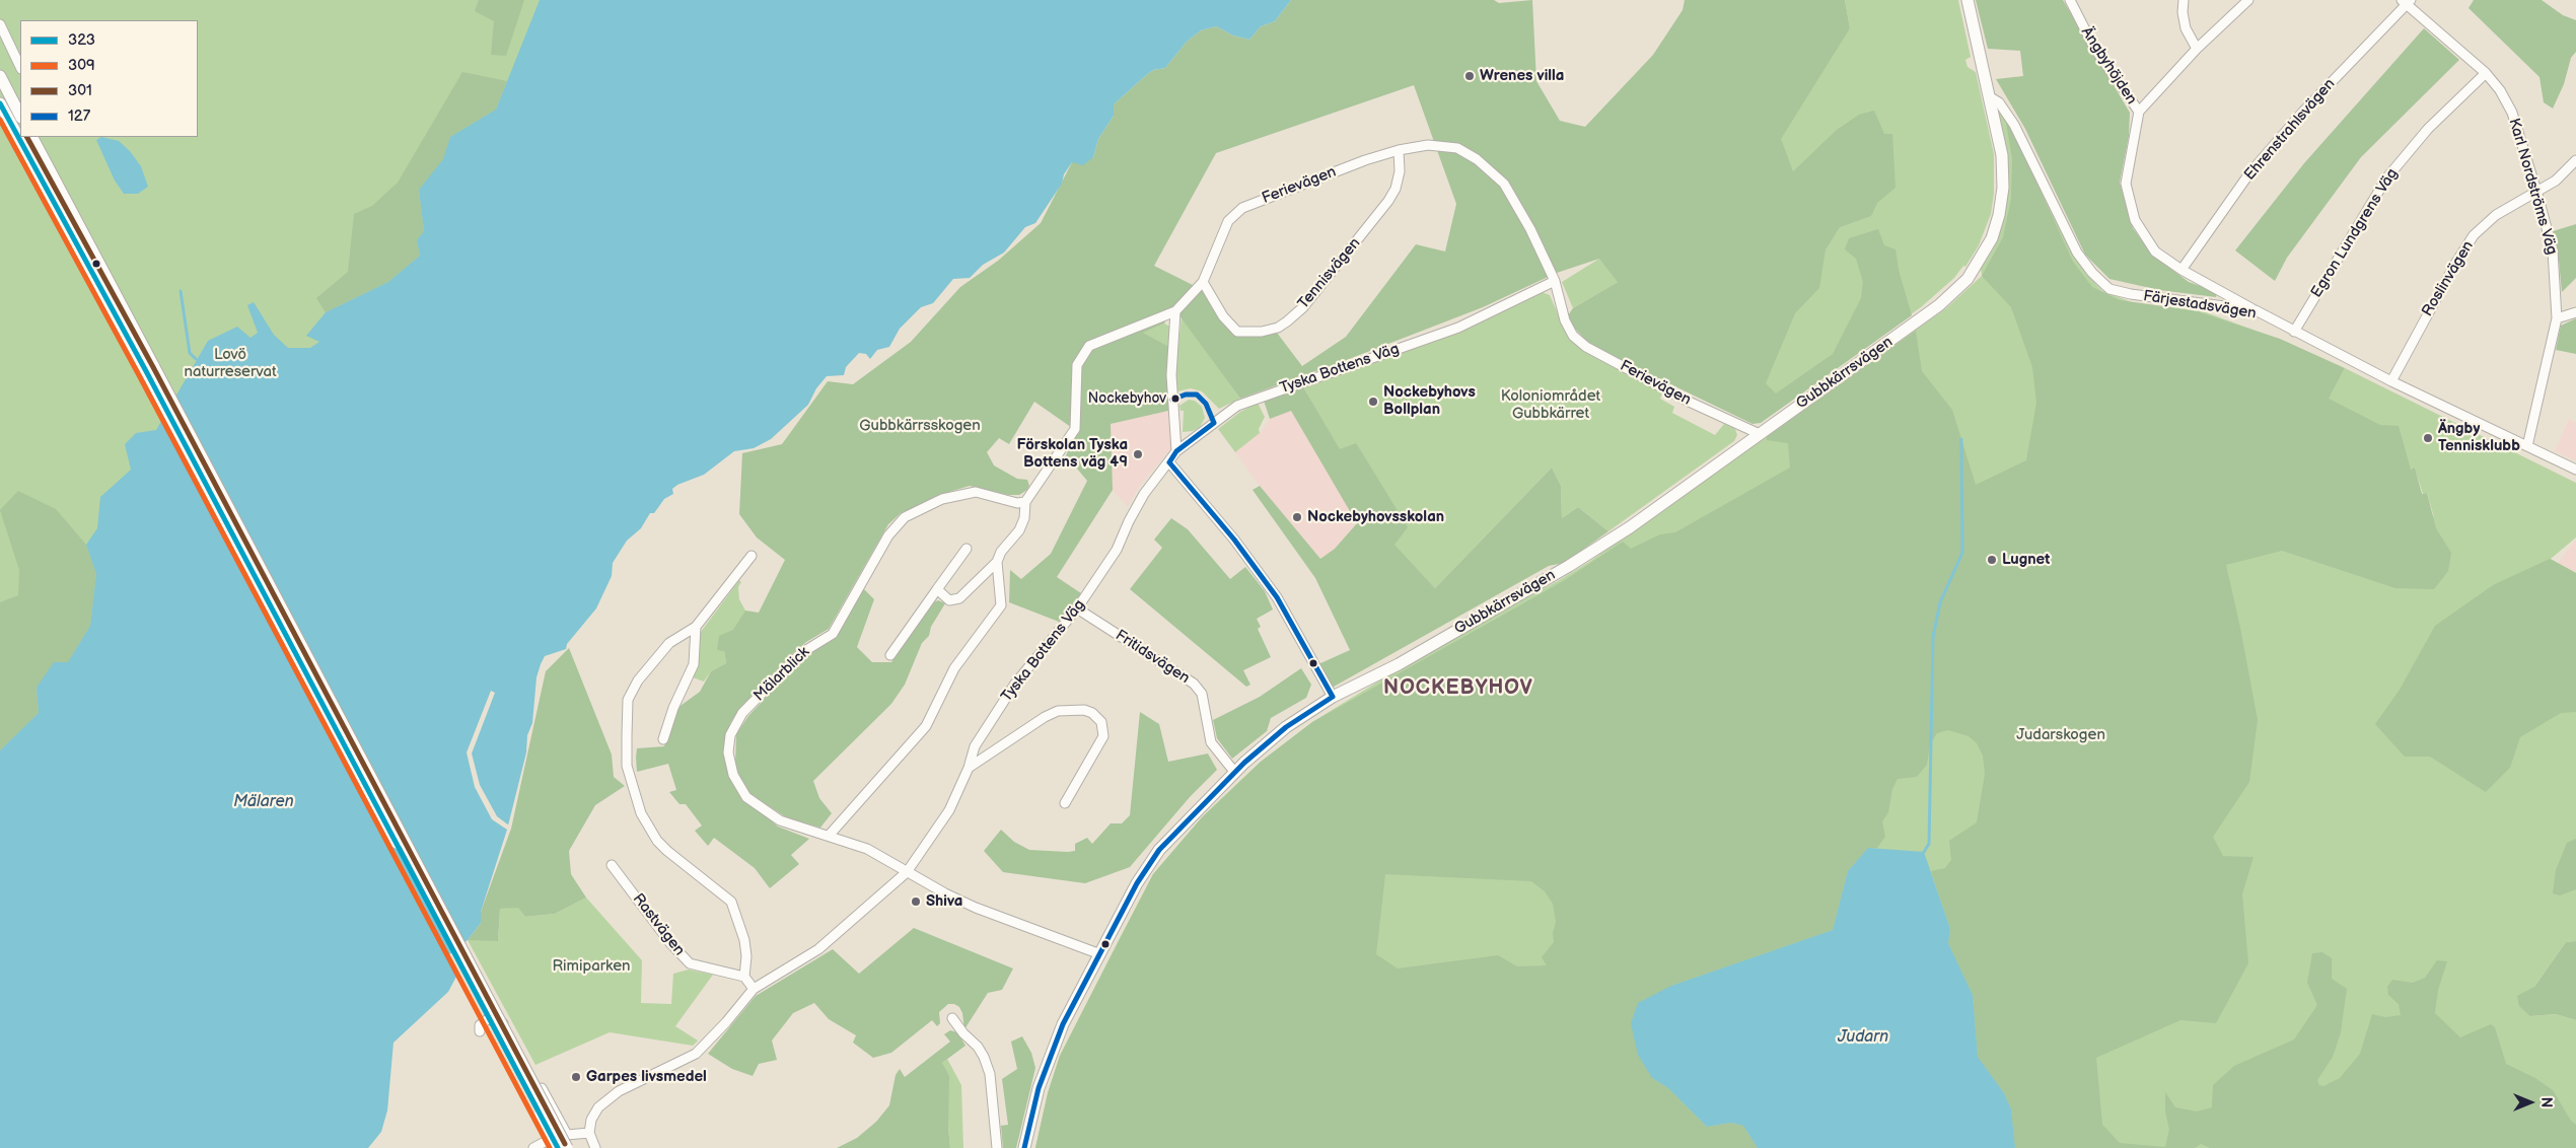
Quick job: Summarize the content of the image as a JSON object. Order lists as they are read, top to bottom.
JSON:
{
  "streets": {
    "main road": ["Gubbkärrsvägen"],
    "street": [
      "Ängbyhöjden",
      "Ehrenstrahlsvägen",
      "Ferievägen",
      "Karl Nordströms Väg",
      "Egron Lundgrens Väg",
      "Tennisvägen",
      "Roslinvägen",
      "Färjestadsvägen",
      "Tyska Bottens Väg",
      "Fritidsvägen",
      "Mälarblick",
      "Rastvägen"
    ]
  },
  "crossings": [
    ["Ängbyhöjden", "Ehrenstrahlsvägen"],
    ["Ängbyhöjden", "Färjestadsvägen"],
    ["Ehrenstrahlsvägen", "Karl Nordströms Väg"],
    ["Ferievägen", "Tennisvägen"],
    ["Ferievägen", "Tyska Bottens Väg"],
    ["Ferievägen", "Gubbkärrsvägen"],
    ["Ferievägen", "Mälarblick"],
    ["Karl Nordströms Väg", "Egron Lundgrens Väg"],
    ["Karl Nordströms Väg", "Roslinvägen"],
    ["Karl Nordströms Väg", "Färjestadsvägen"],
    ["Egron Lundgrens Väg", "Färjestadsvägen"],
    ["Roslinvägen", "Färjestadsvägen"],
    ["Färjestadsvägen", "Gubbkärrsvägen"],
    ["Tyska Bottens Väg", "Fritidsvägen"],
    ["Tyska Bottens Väg", "Mälarblick"],
    ["Gubbkärrsvägen", "Fritidsvägen"],
    ["Gubbkärrsvägen", "Mälarblick"]
  ],
  "districts": ["NOCKEBYHOV"],
  "water": ["Mälaren", "Judarn"],
  "parks": [
    "Lovö naturreservat",
    "Koloniområdet Gubbkärret",
    "Gubbkärrsskogen",
    "Judarskogen",
    "Rimiparken"
  ],
  "places": [
    "Wrenes villa",
    "Nockebyhov",
    "Nockebyhovs Bollplan",
    "Ängby Tennisklubb",
    "Förskolan Tyska Bottens väg 49",
    "Nockebyhovsskolan",
    "Lugnet",
    "Shiva",
    "Garpes livsmedel"
  ],
  "lines": [
    "transit line 323",
    "transit line 309",
    "transit line 301",
    "transit line 127"
  ],
  "legend": [
    "323",
    "309",
    "301",
    "127"
  ],
  "north": "right"
}
